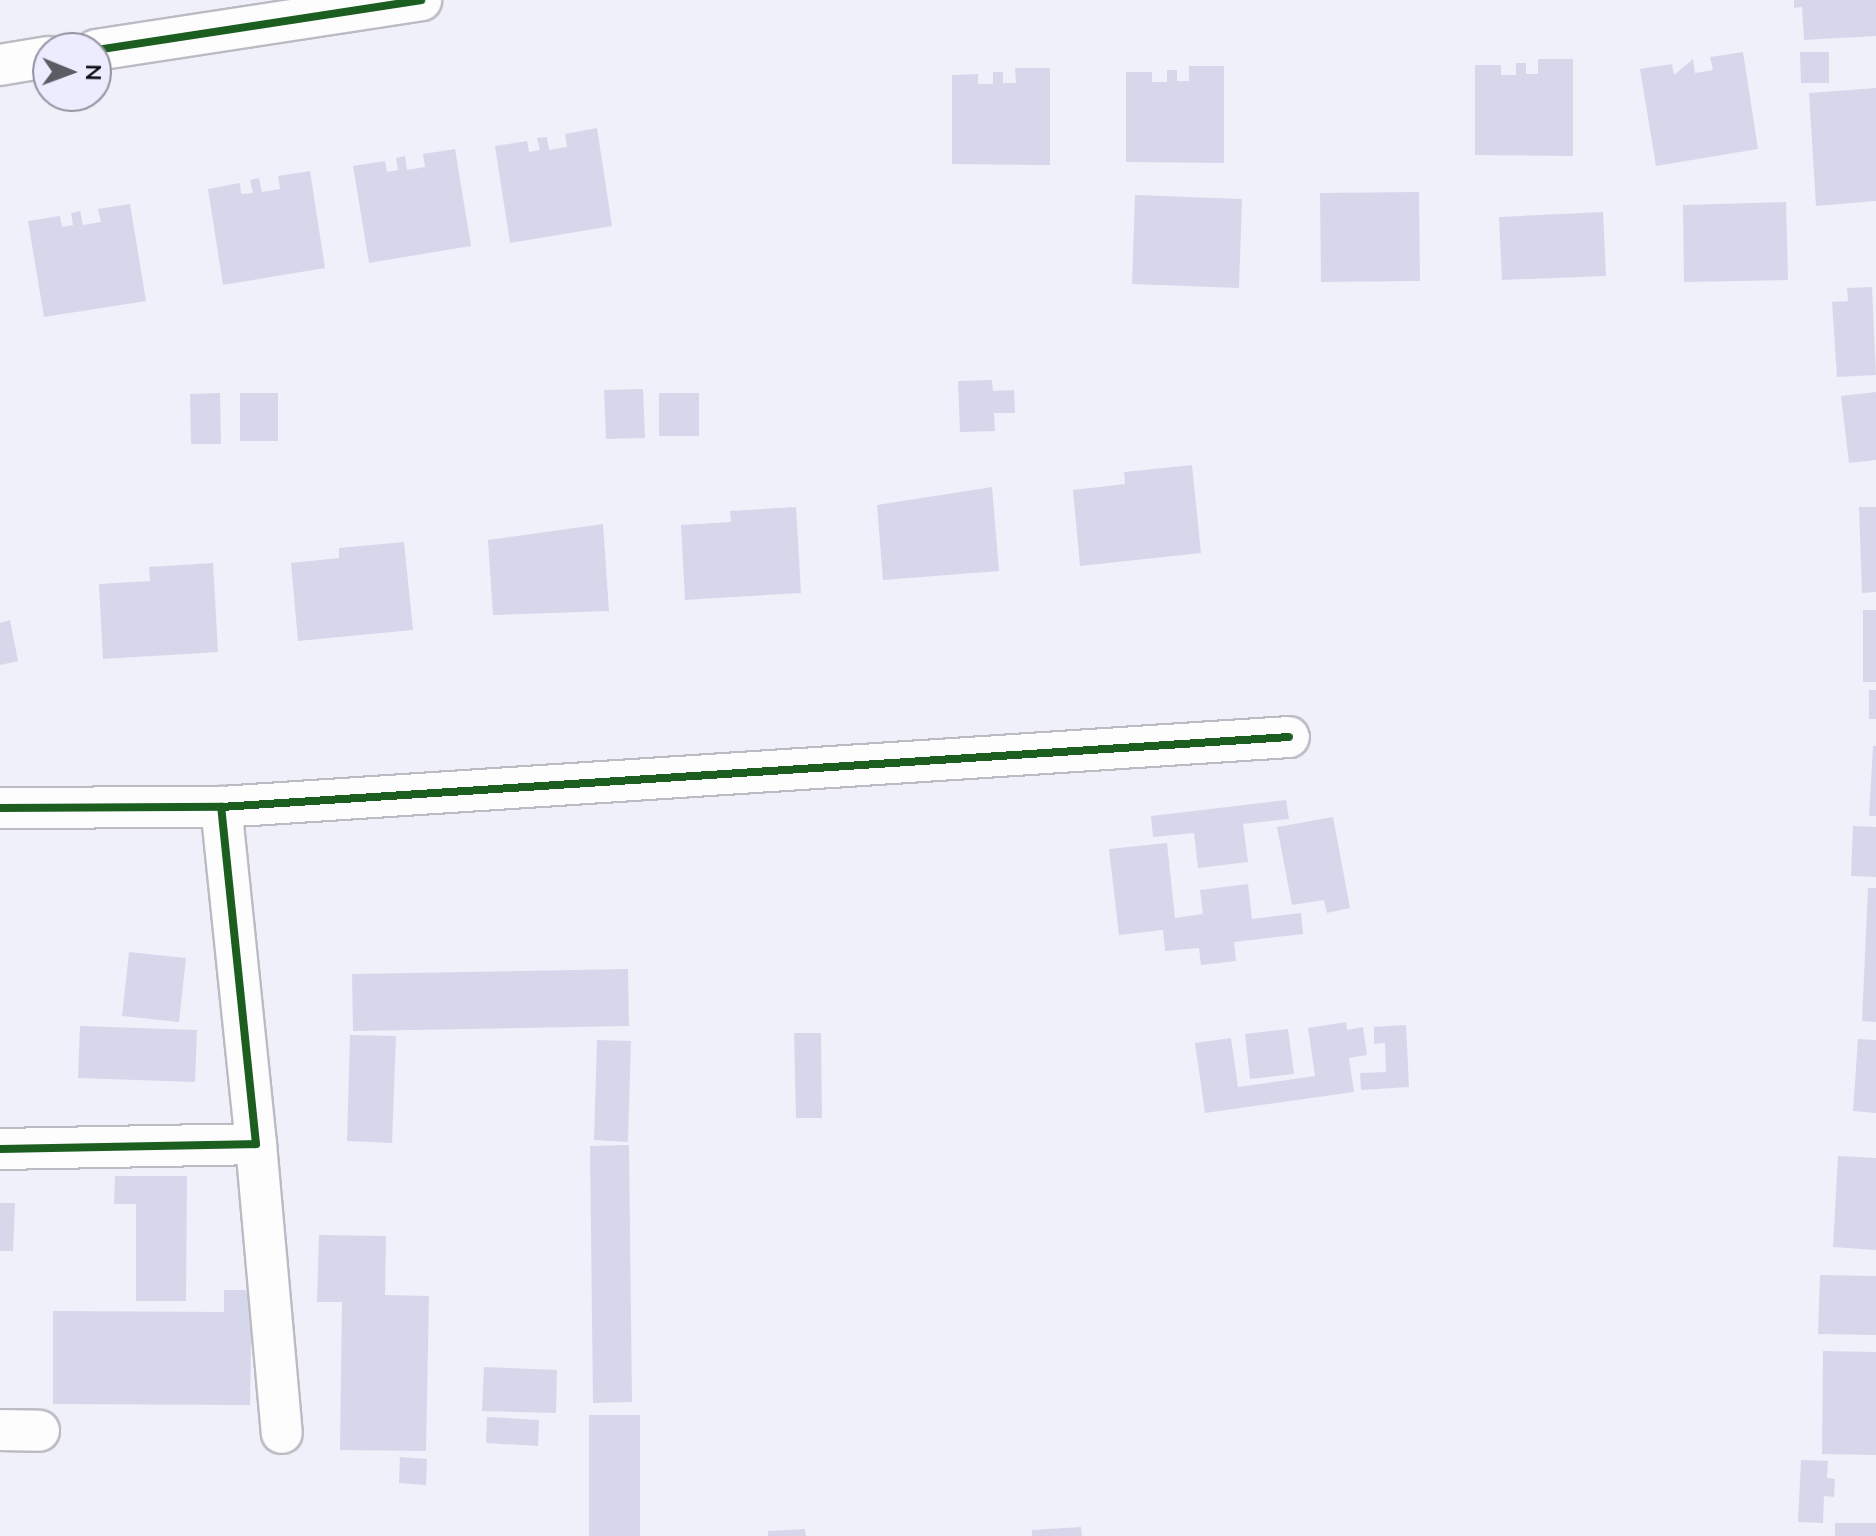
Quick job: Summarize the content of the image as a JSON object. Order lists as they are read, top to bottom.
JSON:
{
  "north": "right"
}
